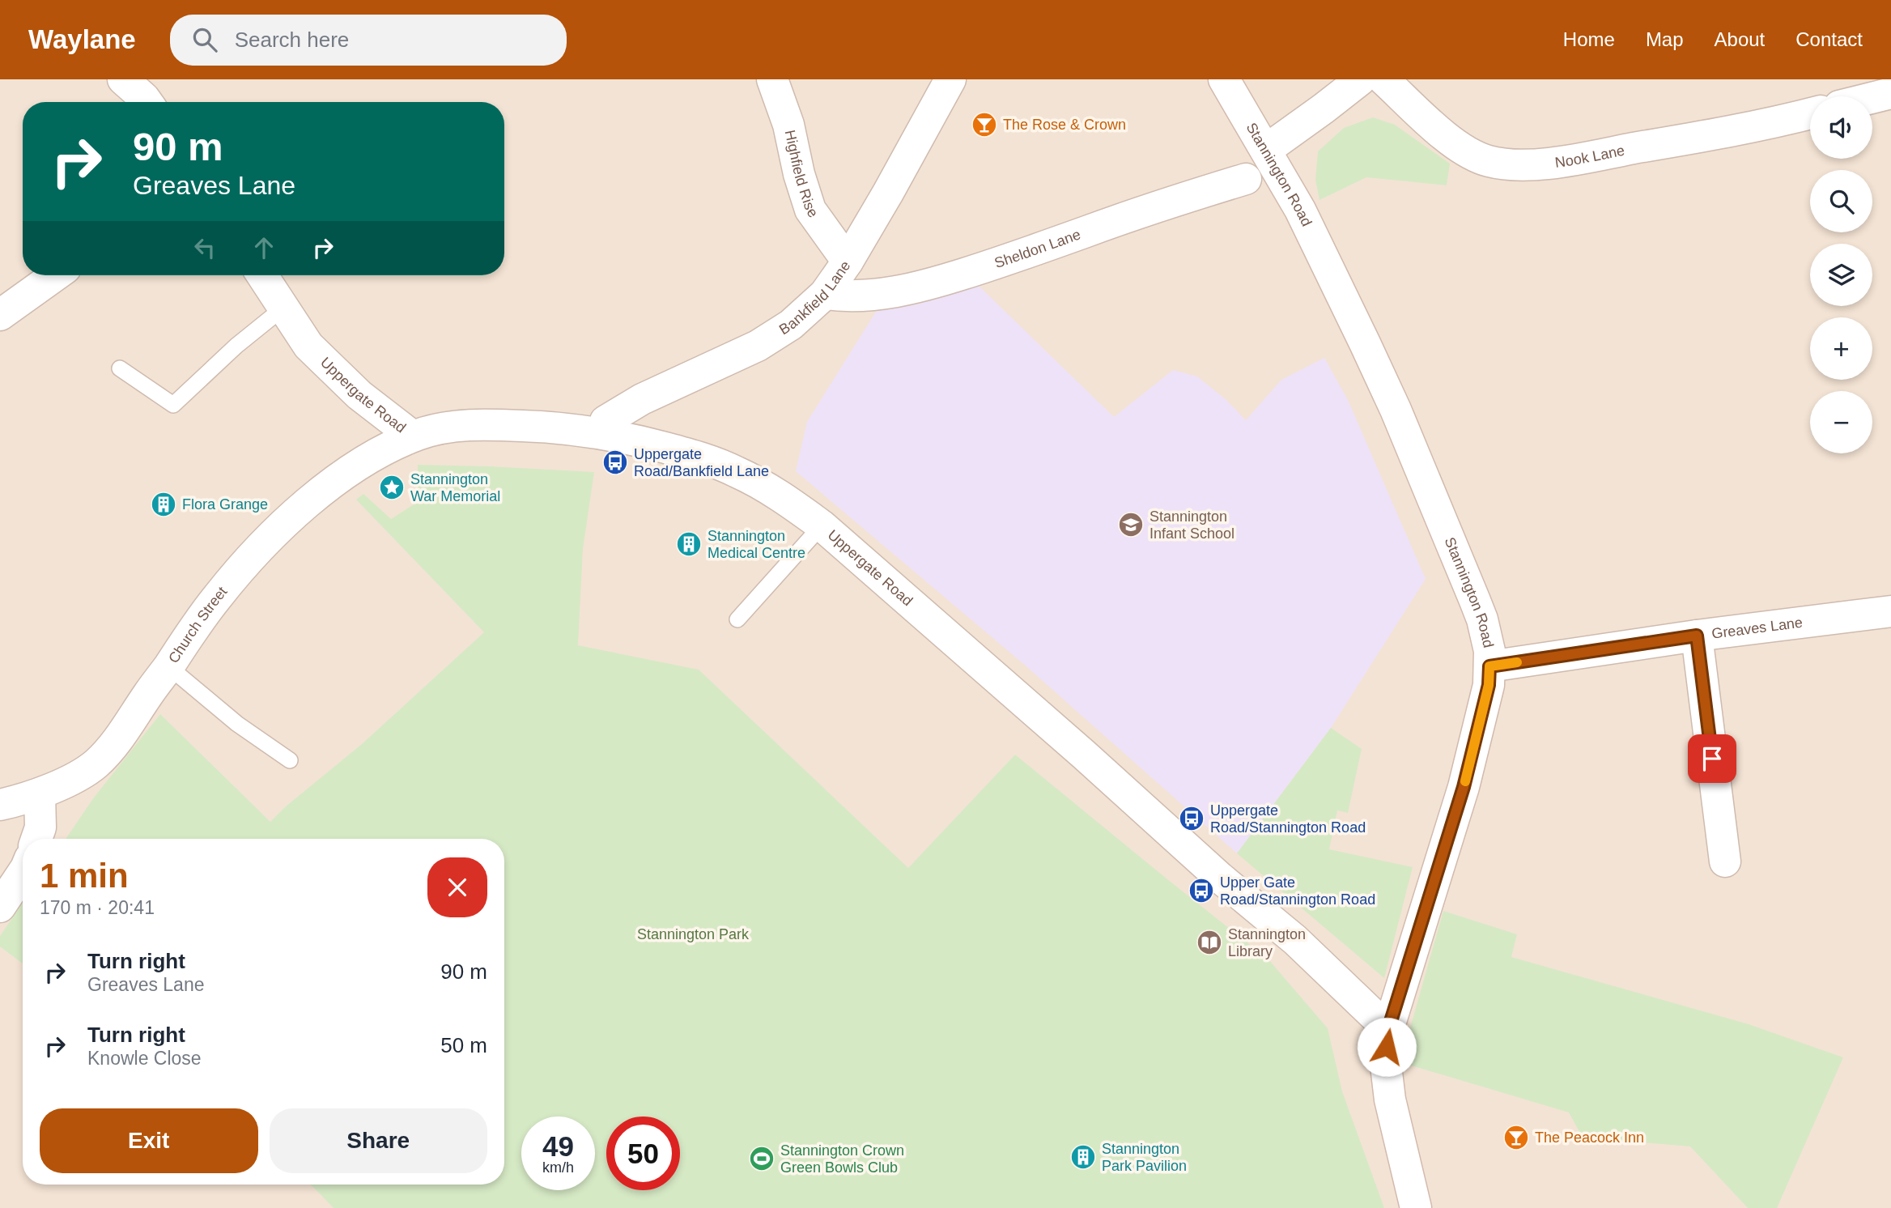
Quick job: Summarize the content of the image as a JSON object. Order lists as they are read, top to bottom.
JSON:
{
  "streets": {
    "street": [
      "Nook Lane",
      "Highfield Rise",
      "Stannington Road",
      "Sheldon Lane",
      "Bankfield Lane",
      "Uppergate Road",
      "Church Street",
      "Greaves Lane"
    ]
  },
  "crossings": [
    ["Highfield Rise", "Bankfield Lane"],
    ["Stannington Road", "Uppergate Road"],
    ["Stannington Road", "Greaves Lane"],
    ["Sheldon Lane", "Bankfield Lane"],
    ["Bankfield Lane", "Uppergate Road"],
    ["Uppergate Road", "Church Street"]
  ],
  "parks": ["Stannington Park"],
  "places": {
    "bar": ["The Rose & Crown", "The Peacock Inn"],
    "bus stop": ["Uppergate Road/Bankfield Lane", "Uppergate Road/Stannington Road", "Upper Gate Road/Stannington Road"],
    "place": ["Stannington War Memorial"],
    "building": ["Flora Grange", "Stannington Medical Centre", "Stannington Park Pavilion"],
    "school or university": ["Stannington Infant School"],
    "library": ["Stannington Library"],
    "sports": ["Stannington Crown Green Bowls Club"]
  },
  "page": {
    "header": "Waylane",
    "search": "Search here",
    "nav": [
      "Home",
      "Map",
      "About",
      "Contact"
    ],
    "map_buttons": ["+", "−"],
    "turn": ["90 m", "Greaves Lane"],
    "heading": ["1 min", "170 m · 20:41"],
    "list": [
      {
        "name": "Turn right",
        "note": "Greaves Lane",
        "value": "90 m"
      },
      {
        "name": "Turn right",
        "note": "Knowle Close",
        "value": "50 m"
      }
    ],
    "buttons": ["Exit", "Share"],
    "speed": "49 km/h",
    "limit": "50"
  }
}
